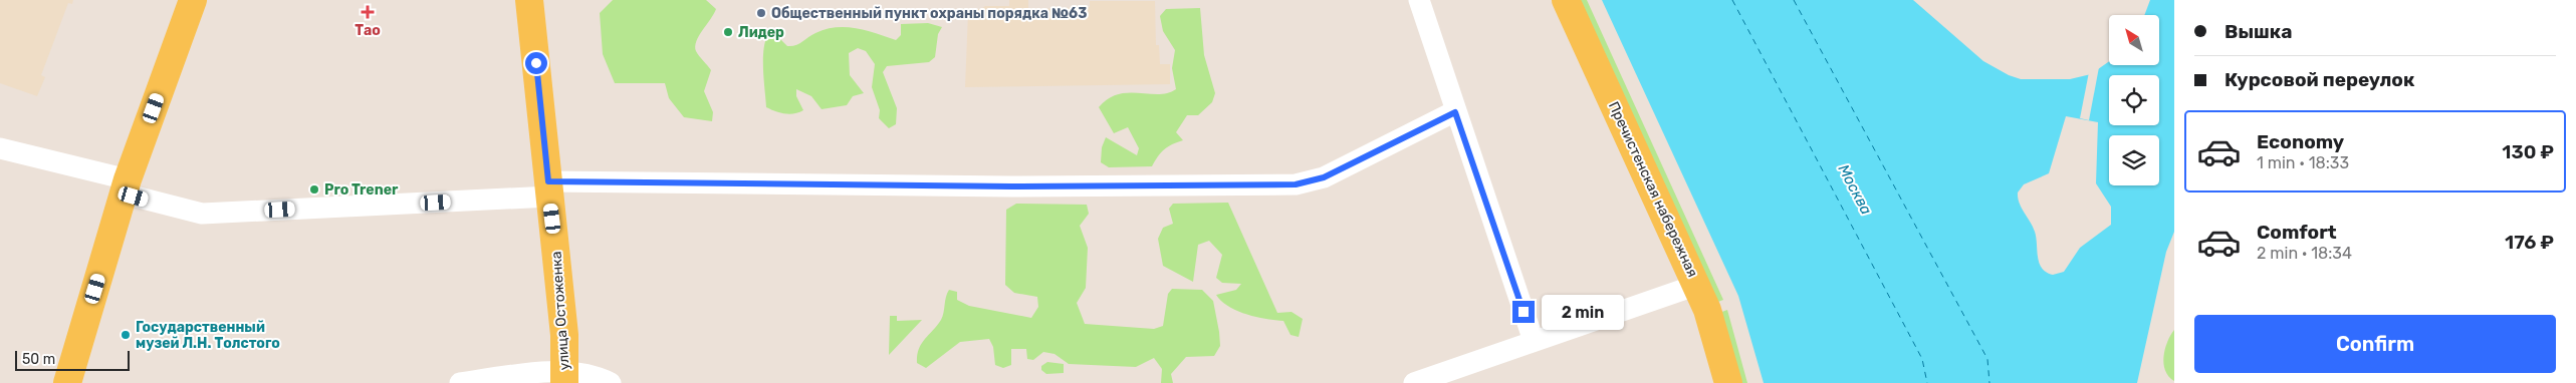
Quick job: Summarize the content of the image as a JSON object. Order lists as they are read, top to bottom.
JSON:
{
  "streets": {
    "main road": ["Пречистенская набережная", "улица Остоженка"]
  },
  "water": ["Москва"],
  "places": {
    "health": ["Тао"],
    "other": [
      "Общественный пункт охраны порядка №63",
      "Лидер",
      "Pro Trener",
      "Государственный музей Л.Н. Толстого"
    ]
  },
  "scale_bar": "50 m",
  "north": "top left",
  "page": {
    "banner": ["Вышка", "Курсовой переулок"],
    "list": [
      {
        "name": "Economy",
        "note": "1 min · 18:33",
        "value": "130 ₽"
      },
      {
        "name": "Comfort",
        "note": "2 min · 18:34",
        "value": "176 ₽"
      }
    ],
    "bubble": "2 min",
    "buttons": "Confirm",
    "scale": "50 m"
  }
}
